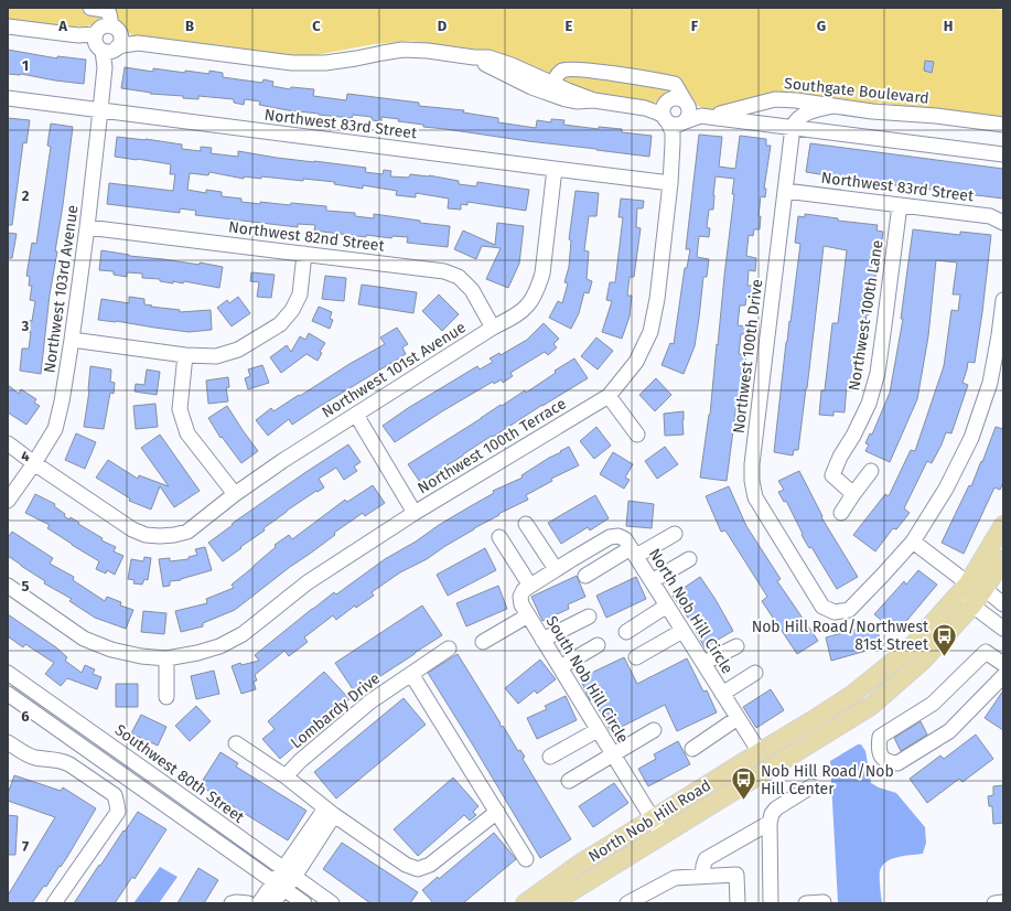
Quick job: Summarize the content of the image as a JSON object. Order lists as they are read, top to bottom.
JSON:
{
  "streets": {
    "main road": ["North Nob Hill Road"],
    "street": [
      "Southgate Boulevard",
      "Northwest 83rd Street",
      "Northwest 82nd Street",
      "Northwest 103rd Avenue",
      "Northwest 100th Lane",
      "Northwest 100th Drive",
      "Northwest 101st Avenue",
      "Northwest 100th Terrace",
      "North Nob Hill Circle",
      "South Nob Hill Circle",
      "Lombardy Drive",
      "Southwest 80th Street"
    ]
  },
  "crossings": [
    ["Southgate Boulevard", "Northwest 103rd Avenue"],
    ["Southgate Boulevard", "Northwest 100th Drive"],
    ["Southgate Boulevard", "Northwest 100th Terrace"],
    ["Northwest 83rd Street", "Northwest 103rd Avenue"],
    ["Northwest 83rd Street", "Northwest 100th Lane"],
    ["Northwest 83rd Street", "Northwest 100th Drive"],
    ["Northwest 83rd Street", "Northwest 101st Avenue"],
    ["Northwest 83rd Street", "Northwest 100th Terrace"],
    ["Northwest 82nd Street", "Northwest 103rd Avenue"],
    ["Northwest 82nd Street", "Northwest 101st Avenue"],
    ["Northwest 103rd Avenue", "Northwest 101st Avenue"],
    ["North Nob Hill Circle", "South Nob Hill Circle"],
    ["North Nob Hill Circle", "North Nob Hill Road"],
    ["South Nob Hill Circle", "North Nob Hill Road"]
  ],
  "places": {
    "bus stop": ["Nob Hill Road/Northwest 81st Street", "Nob Hill Road/Nob Hill Center"]
  },
  "grid": {
    "columns": [
      "A",
      "B",
      "C",
      "D",
      "E",
      "F",
      "G",
      "H"
    ],
    "rows": [
      "1",
      "2",
      "3",
      "4",
      "5",
      "6",
      "7"
    ]
  }
}
